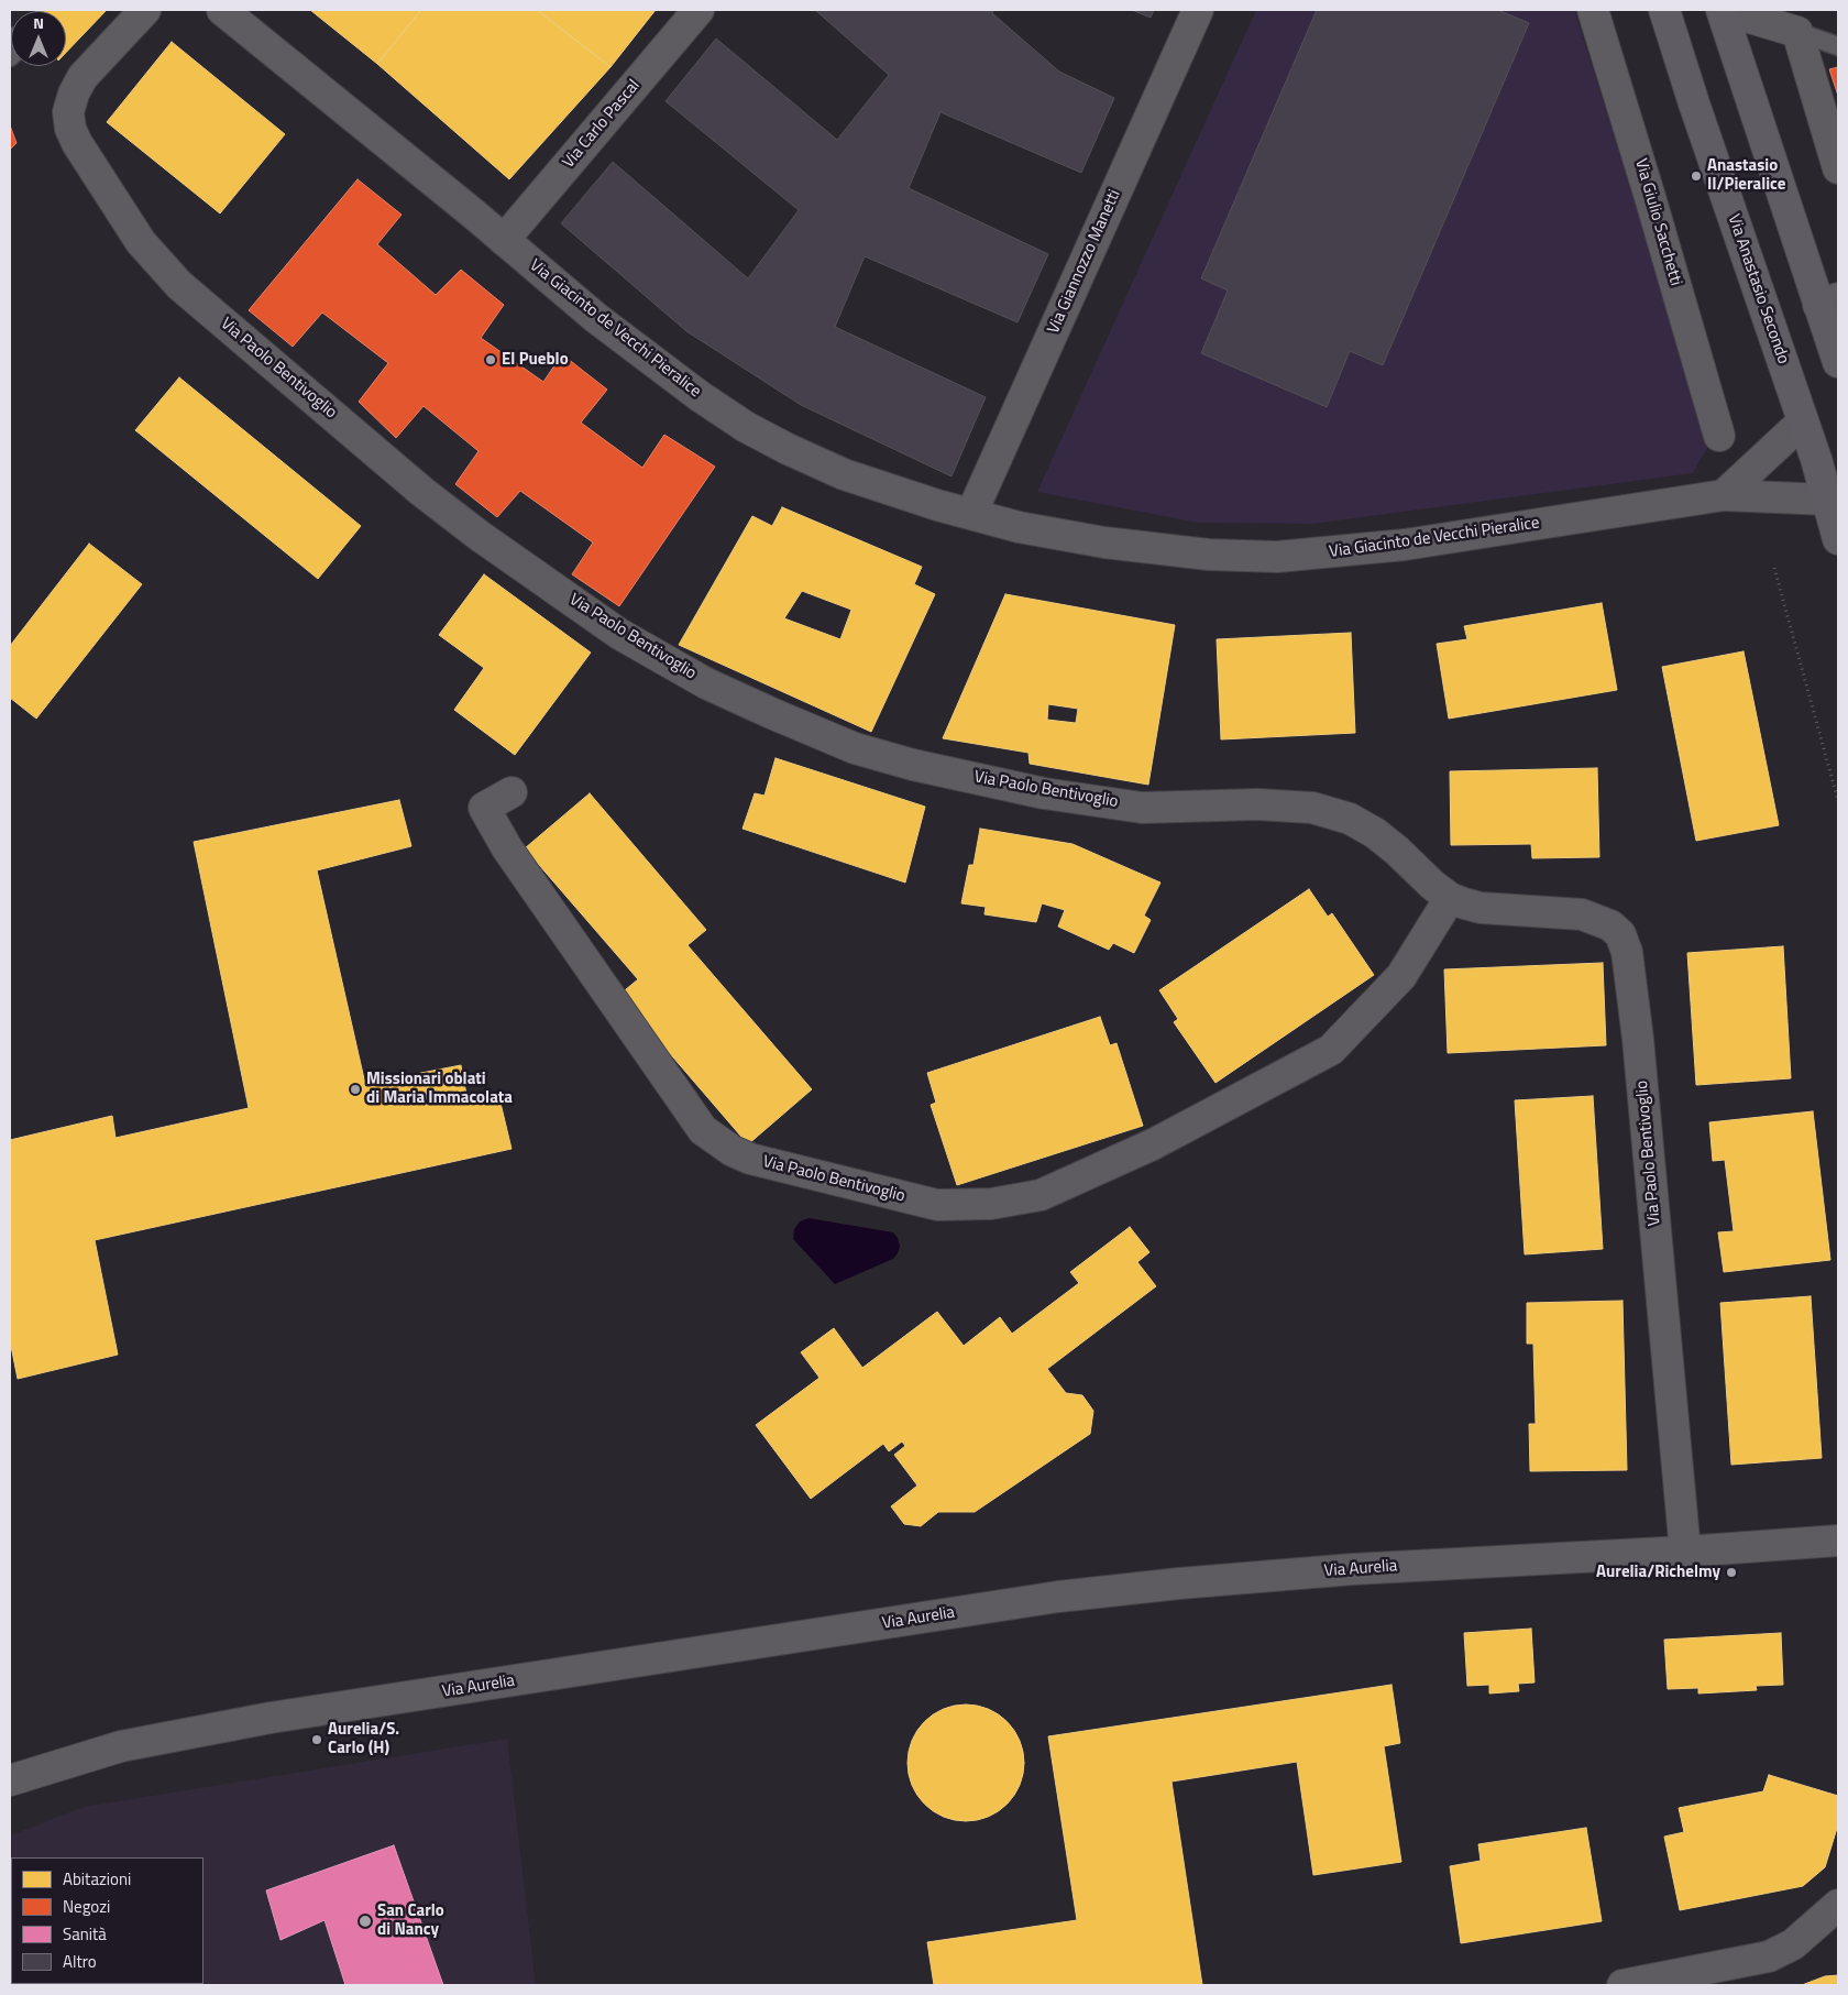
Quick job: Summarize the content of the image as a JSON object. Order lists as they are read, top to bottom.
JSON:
{
  "streets": {
    "main road": ["Via Anastasio Secondo"],
    "street": [
      "Via Carlo Pascal",
      "Via Giulio Sacchetti",
      "Via Giannozzo Manetti",
      "Via Giacinto de Vecchi Pieralice",
      "Via Paolo Bentivoglio",
      "Via Aurelia"
    ]
  },
  "crossings": [
    ["Via Carlo Pascal", "Via Giacinto de Vecchi Pieralice"],
    ["Via Giannozzo Manetti", "Via Giacinto de Vecchi Pieralice"],
    ["Via Anastasio Secondo", "Via Giacinto de Vecchi Pieralice"],
    ["Via Paolo Bentivoglio", "Via Aurelia"]
  ],
  "places": [
    "Anastasio II/Pieralice",
    "El Pueblo",
    "Missionari oblati di Maria Immacolata",
    "Aurelia/Richelmy",
    "Aurelia/S. Carlo (H)",
    "San Carlo di Nancy"
  ],
  "legend": [
    "Abitazioni",
    "Negozi",
    "Sanità",
    "Altro"
  ],
  "north": "top"
}
